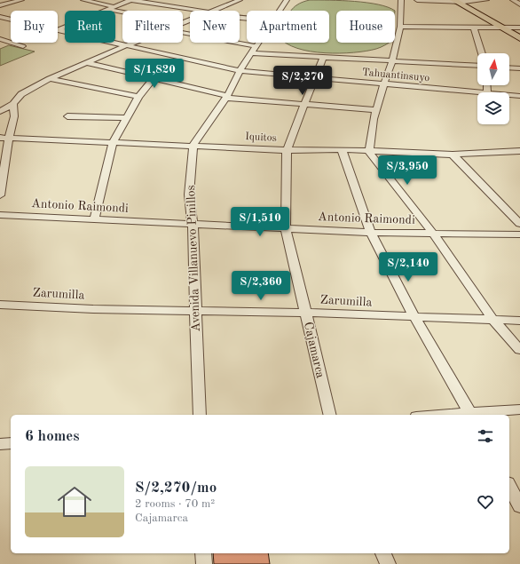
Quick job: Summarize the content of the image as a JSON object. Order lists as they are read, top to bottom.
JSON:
{
  "streets": {
    "street": [
      "Tahuantinsuyo",
      "Iquitos",
      "Antonio Raimondi",
      "Avenida Villanuevo Pinillos",
      "Zarumilla",
      "Cajamarca"
    ]
  },
  "crossings": [
    ["Tahuantinsuyo", "Avenida Villanuevo Pinillos"],
    ["Tahuantinsuyo", "Cajamarca"],
    ["Iquitos", "Avenida Villanuevo Pinillos"],
    ["Iquitos", "Cajamarca"],
    ["Antonio Raimondi", "Avenida Villanuevo Pinillos"],
    ["Antonio Raimondi", "Cajamarca"],
    ["Avenida Villanuevo Pinillos", "Zarumilla"],
    ["Zarumilla", "Cajamarca"]
  ],
  "north": "top",
  "page": {
    "chip": [
      "Buy",
      "Rent",
      "Filters",
      "New",
      "Apartment",
      "House"
    ],
    "price": [
      "S/1,820",
      "S/2,270",
      "S/3,950",
      "S/1,510",
      "S/2,140",
      "S/2,360"
    ],
    "heading": "6 homes",
    "list": [
      {
        "name": "S/2,270/mo",
        "note": "2 rooms · 70 m² · Cajamarca"
      }
    ]
  }
}
